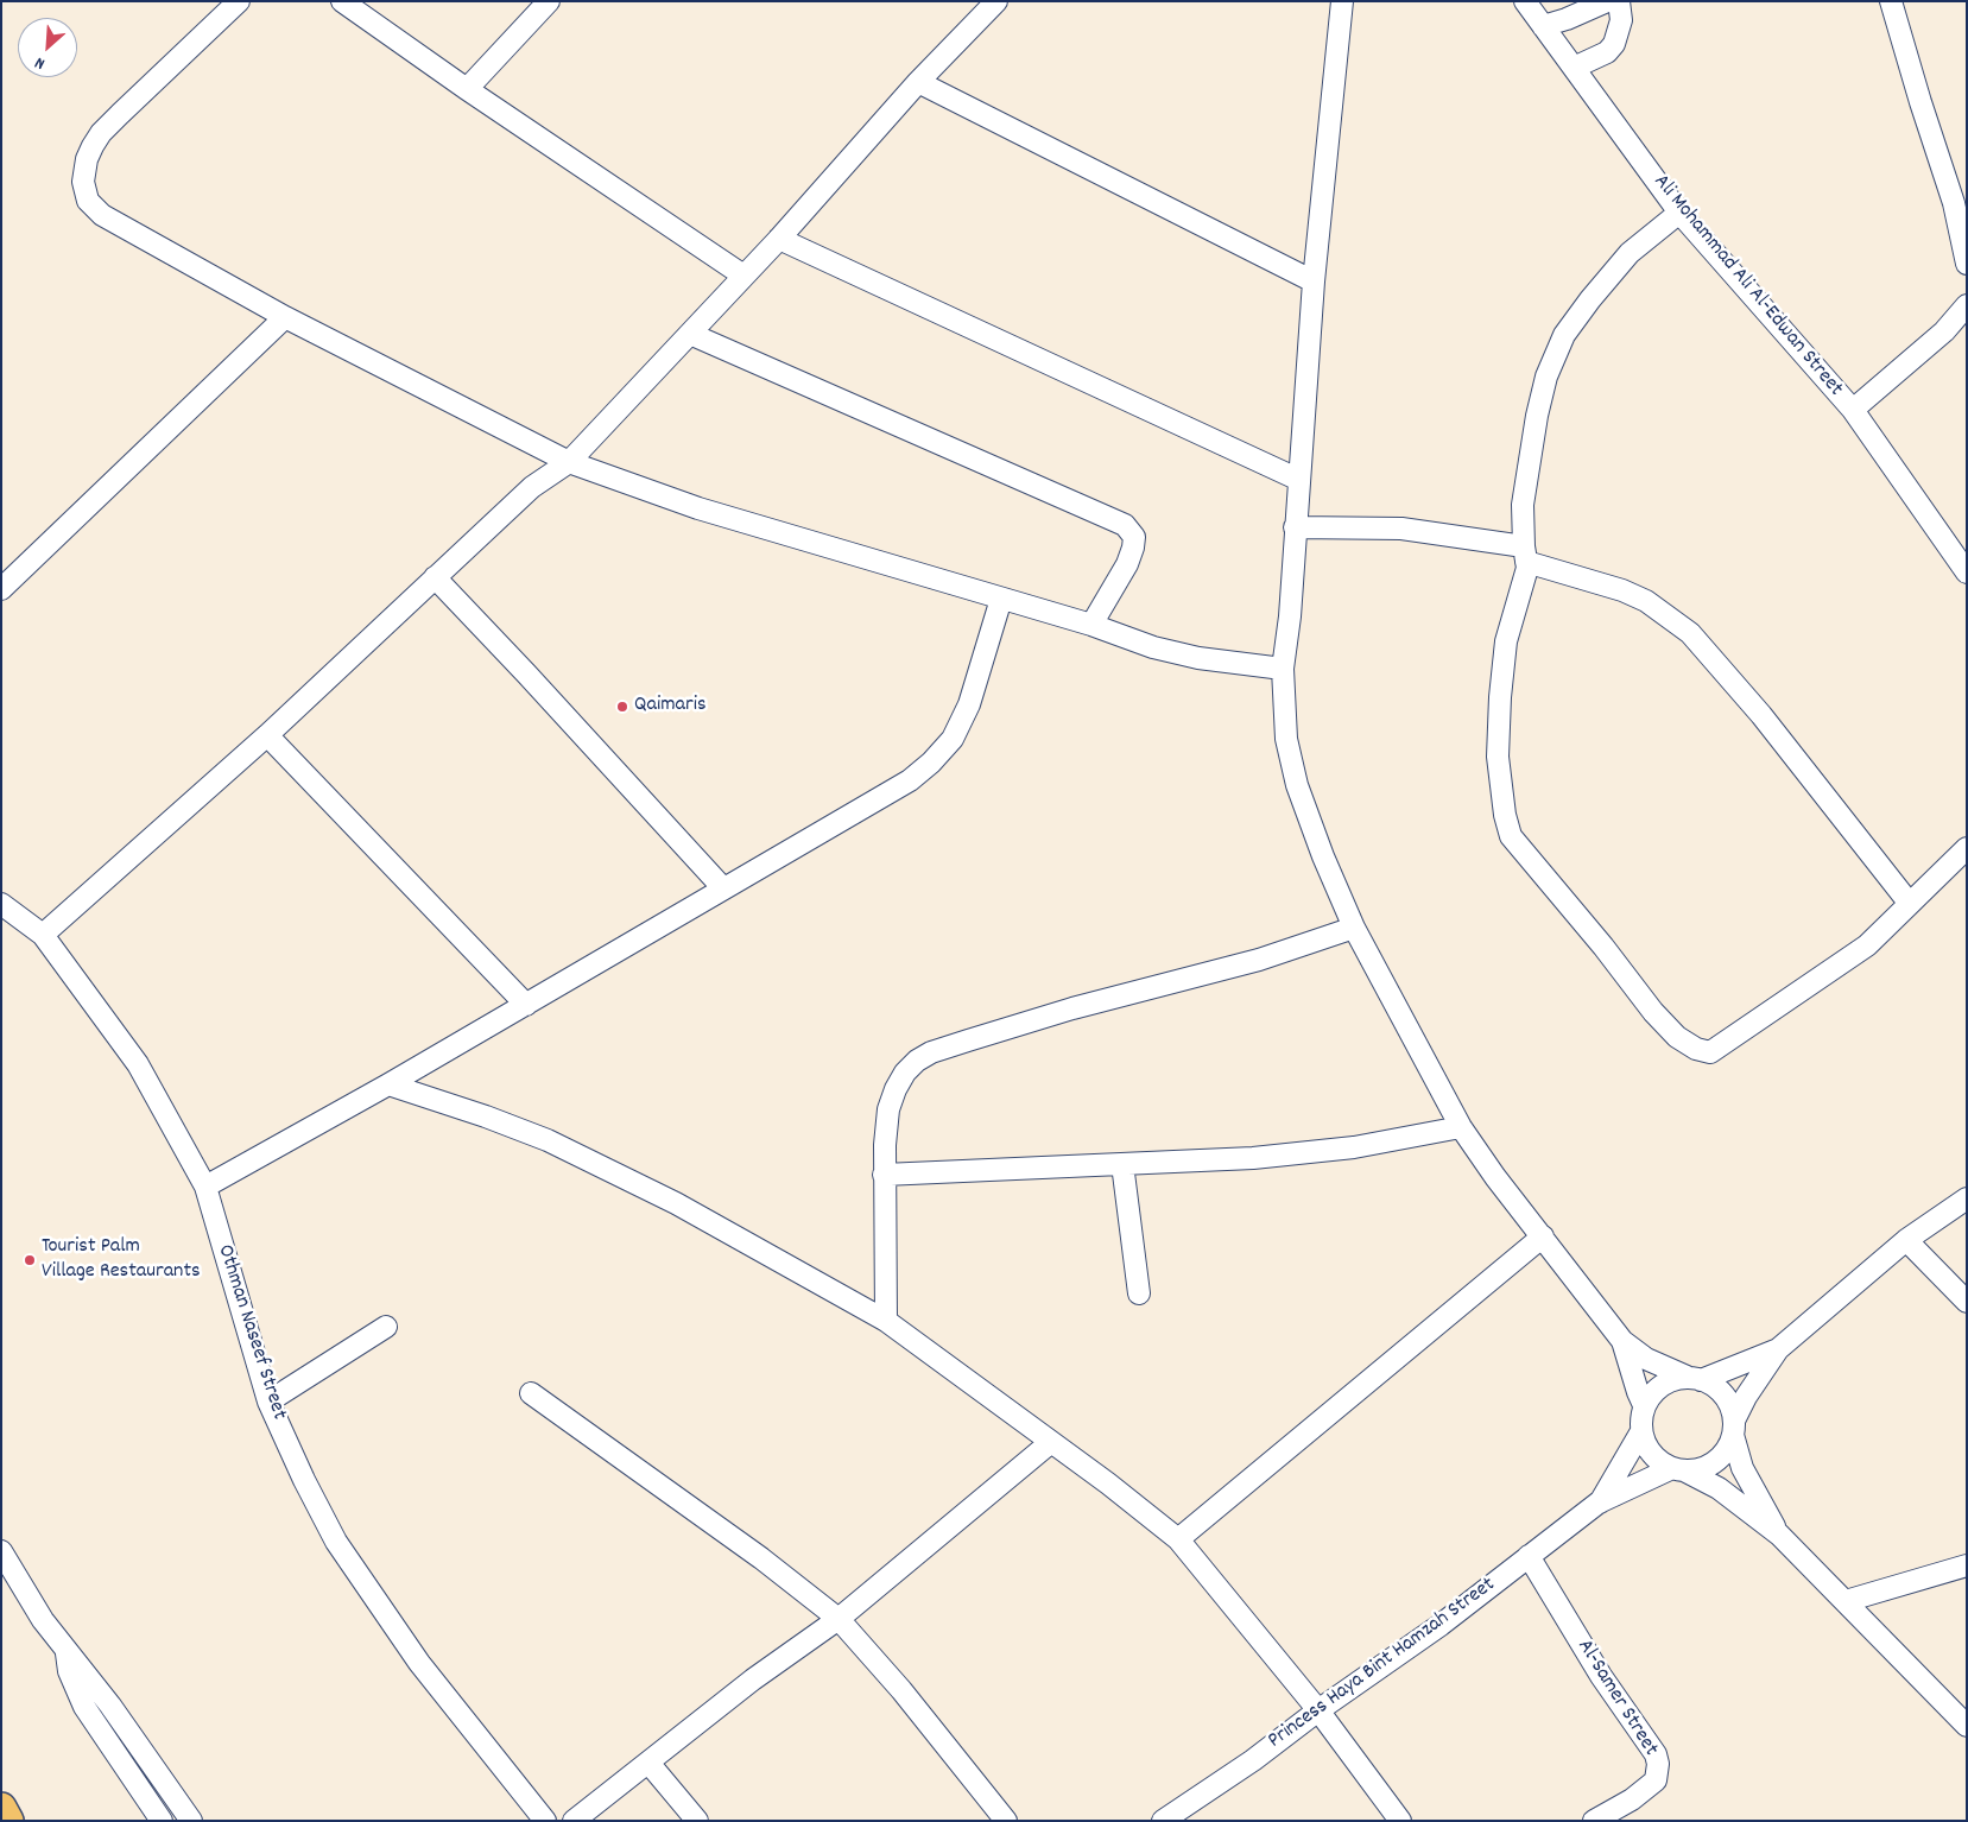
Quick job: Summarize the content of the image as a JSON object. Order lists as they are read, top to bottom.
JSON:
{
  "streets": {
    "street": [
      "Ali Mohammad Ali Al-Edwan Street",
      "Othman Naseef Street",
      "Princess Haya Bint Hamzah Street",
      "Al-Samer Street"
    ]
  },
  "crossings": [
    ["Princess Haya Bint Hamzah Street", "Al-Samer Street"]
  ],
  "places": ["Qaimaris", "Tourist Palm Village Restaurants"],
  "north": "bottom left"
}
